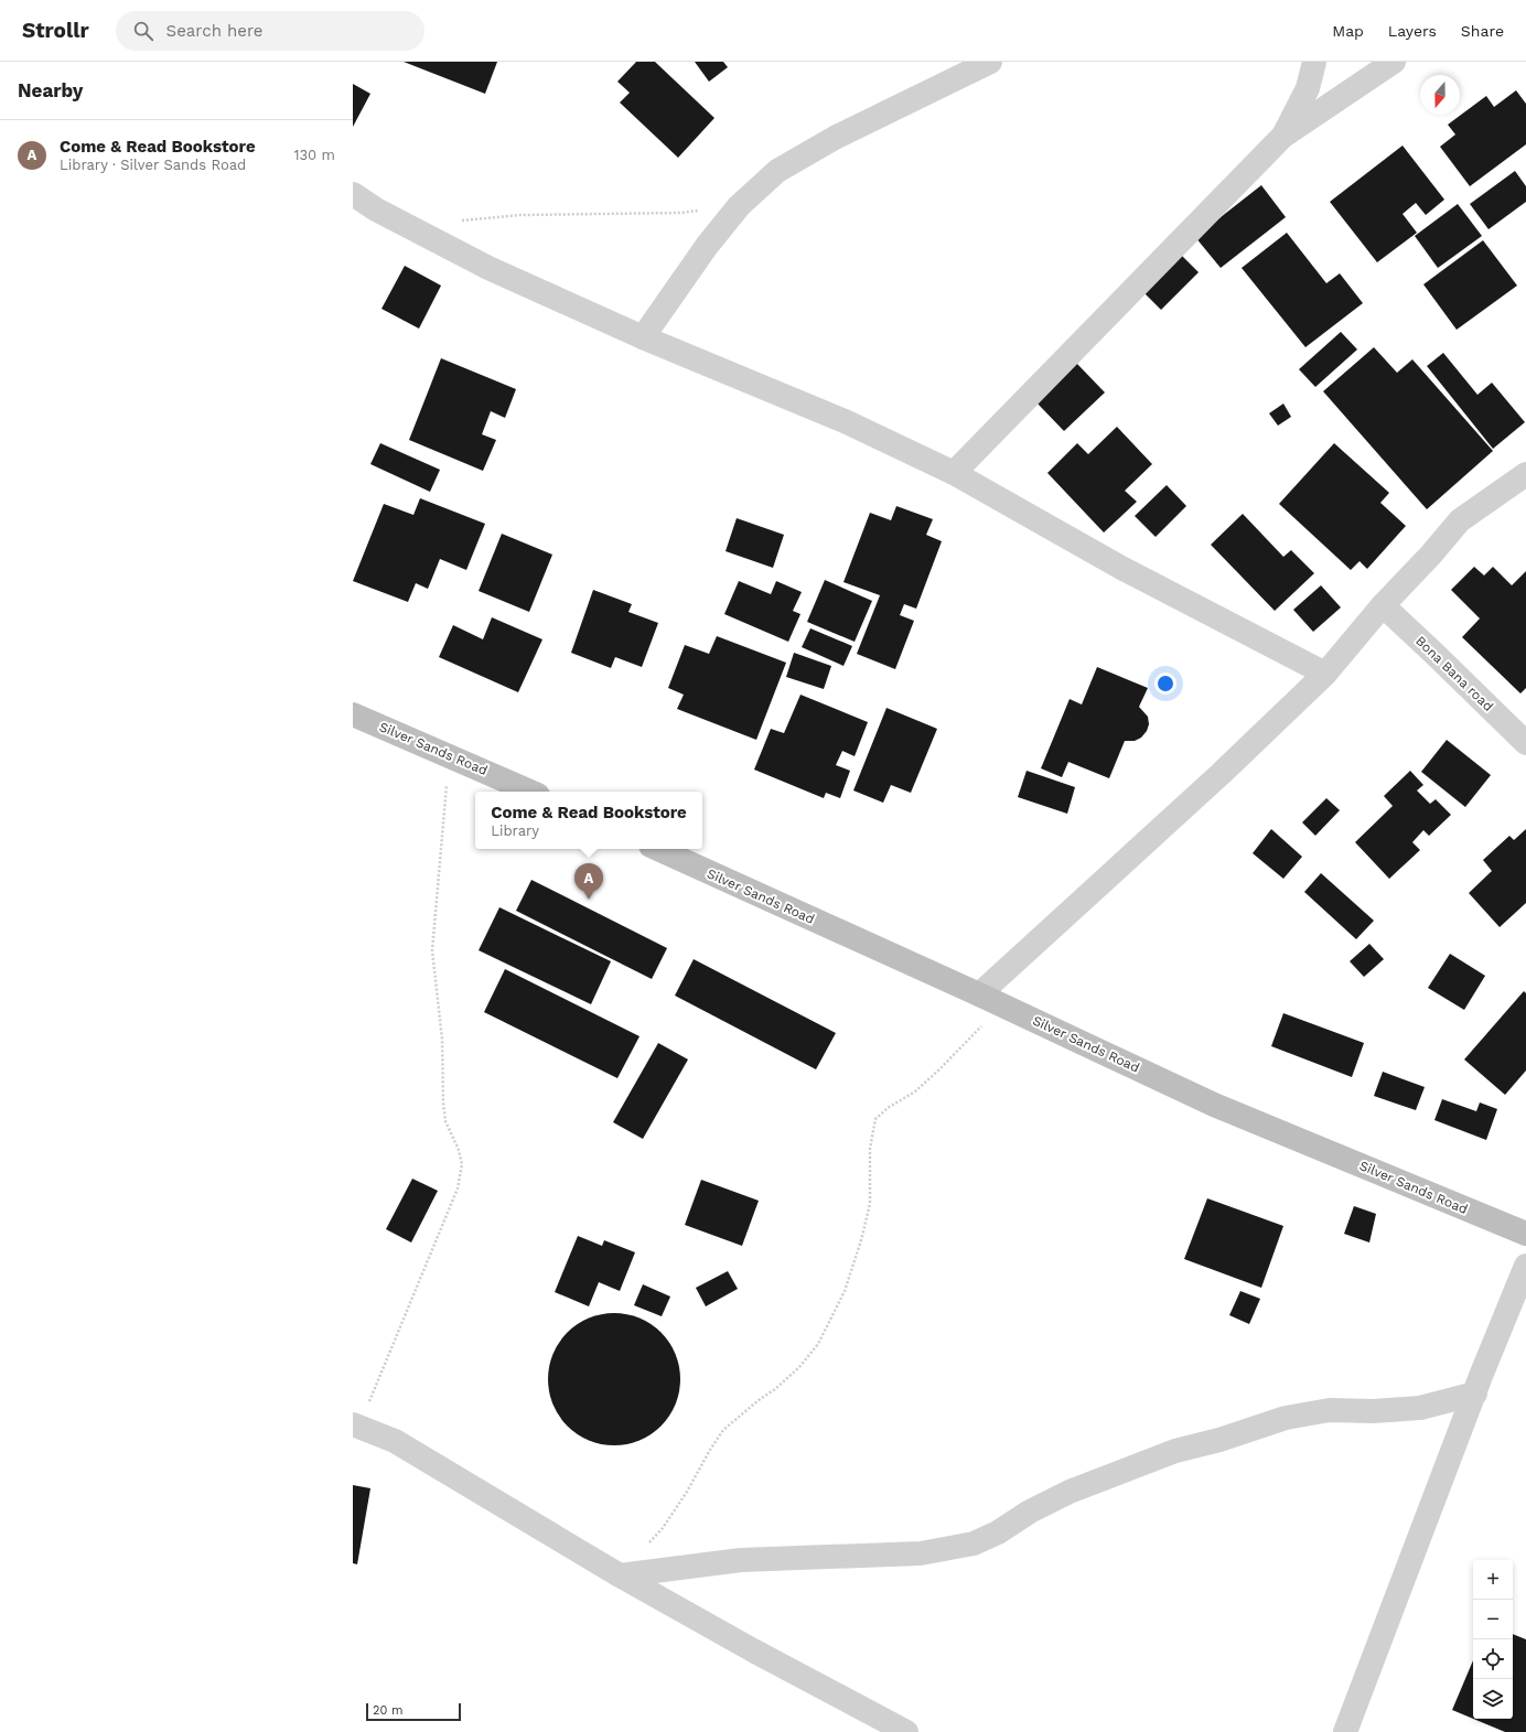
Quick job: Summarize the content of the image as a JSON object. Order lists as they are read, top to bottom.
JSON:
{
  "streets": {
    "street": ["Bona Bana road", "Silver Sands Road"]
  },
  "scale_bar": "20 m",
  "north": "bottom",
  "page": {
    "header": "Strollr",
    "search": "Search here",
    "nav": ["Map", "Layers", "Share"],
    "heading": "Nearby",
    "list": [
      {
        "mark": "A",
        "name": "Come & Read Bookstore",
        "note": "Library · Silver Sands Road",
        "value": "130 m"
      }
    ],
    "popup": ["Come & Read Bookstore", "Library"],
    "pins": "A",
    "map_buttons": ["+", "−"],
    "scale": "20 m"
  }
}
